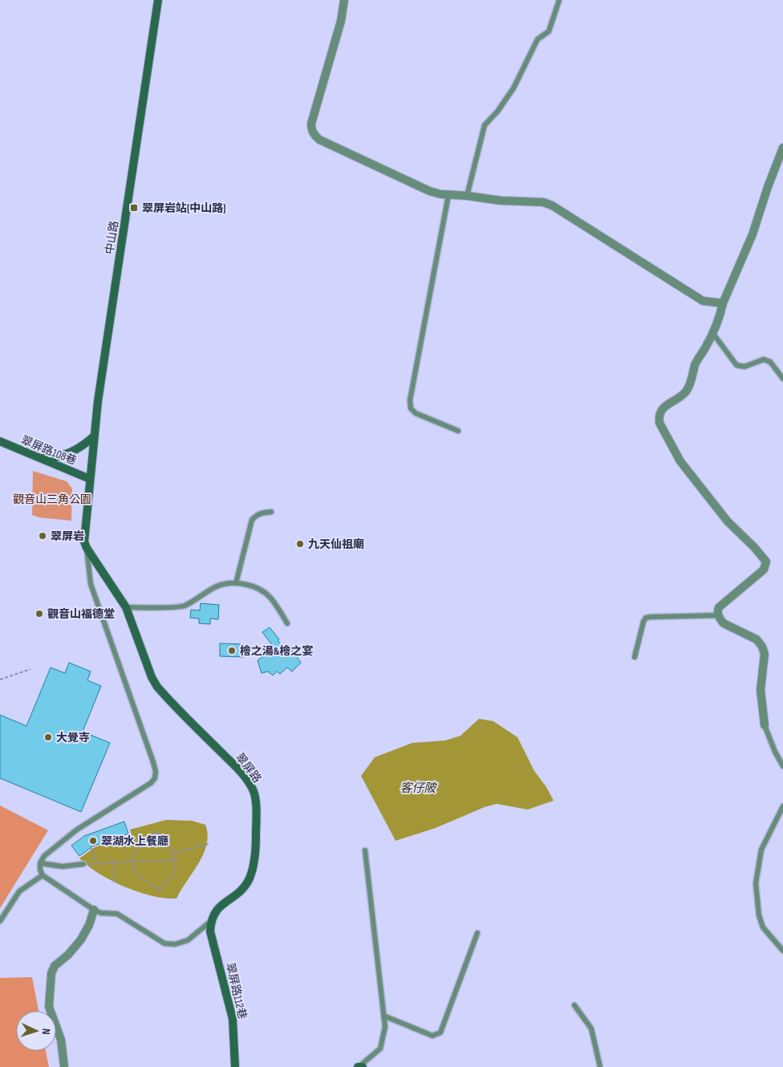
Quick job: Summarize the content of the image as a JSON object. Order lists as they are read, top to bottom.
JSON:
{
  "streets": {
    "main road": [
      "中山路",
      "翠屏路108巷",
      "翠屏路",
      "翠屏路112巷"
    ]
  },
  "crossings": [
    ["中山路", "翠屏路108巷"],
    ["翠屏路", "翠屏路112巷"]
  ],
  "water": ["客仔陂"],
  "parks": ["觀音山三角公園"],
  "places": {
    "transit": ["翠屏岩站(中山路)"],
    "other": [
      "翠屏岩",
      "九天仙祖廟",
      "觀音山福德堂",
      "檜之湯&檜之宴",
      "大覺寺",
      "翠湖水上餐廳"
    ]
  },
  "north": "right"
}
